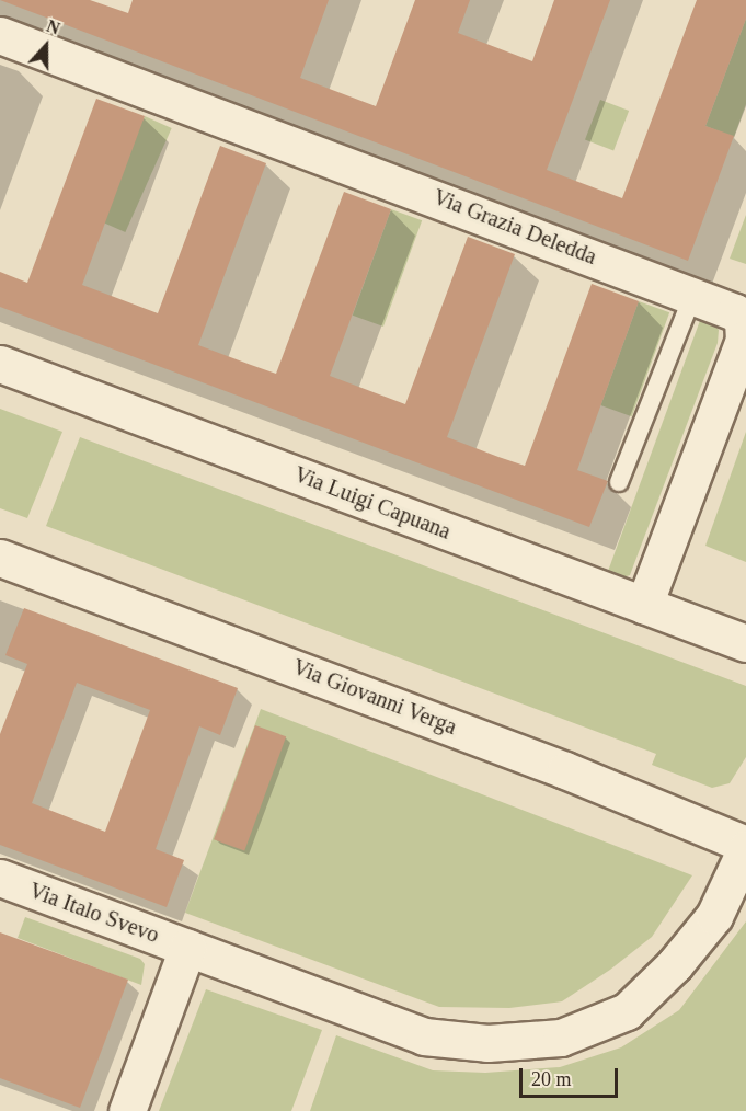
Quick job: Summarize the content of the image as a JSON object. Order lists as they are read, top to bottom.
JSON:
{
  "streets": {
    "street": [
      "Via Grazia Deledda",
      "Via Luigi Capuana",
      "Via Giovanni Verga",
      "Via Italo Svevo"
    ]
  },
  "crossings": [
    ["Via Grazia Deledda", "Via Luigi Capuana"],
    ["Via Giovanni Verga", "Via Italo Svevo"]
  ],
  "scale_bar": "20 m",
  "north": "top"
}
